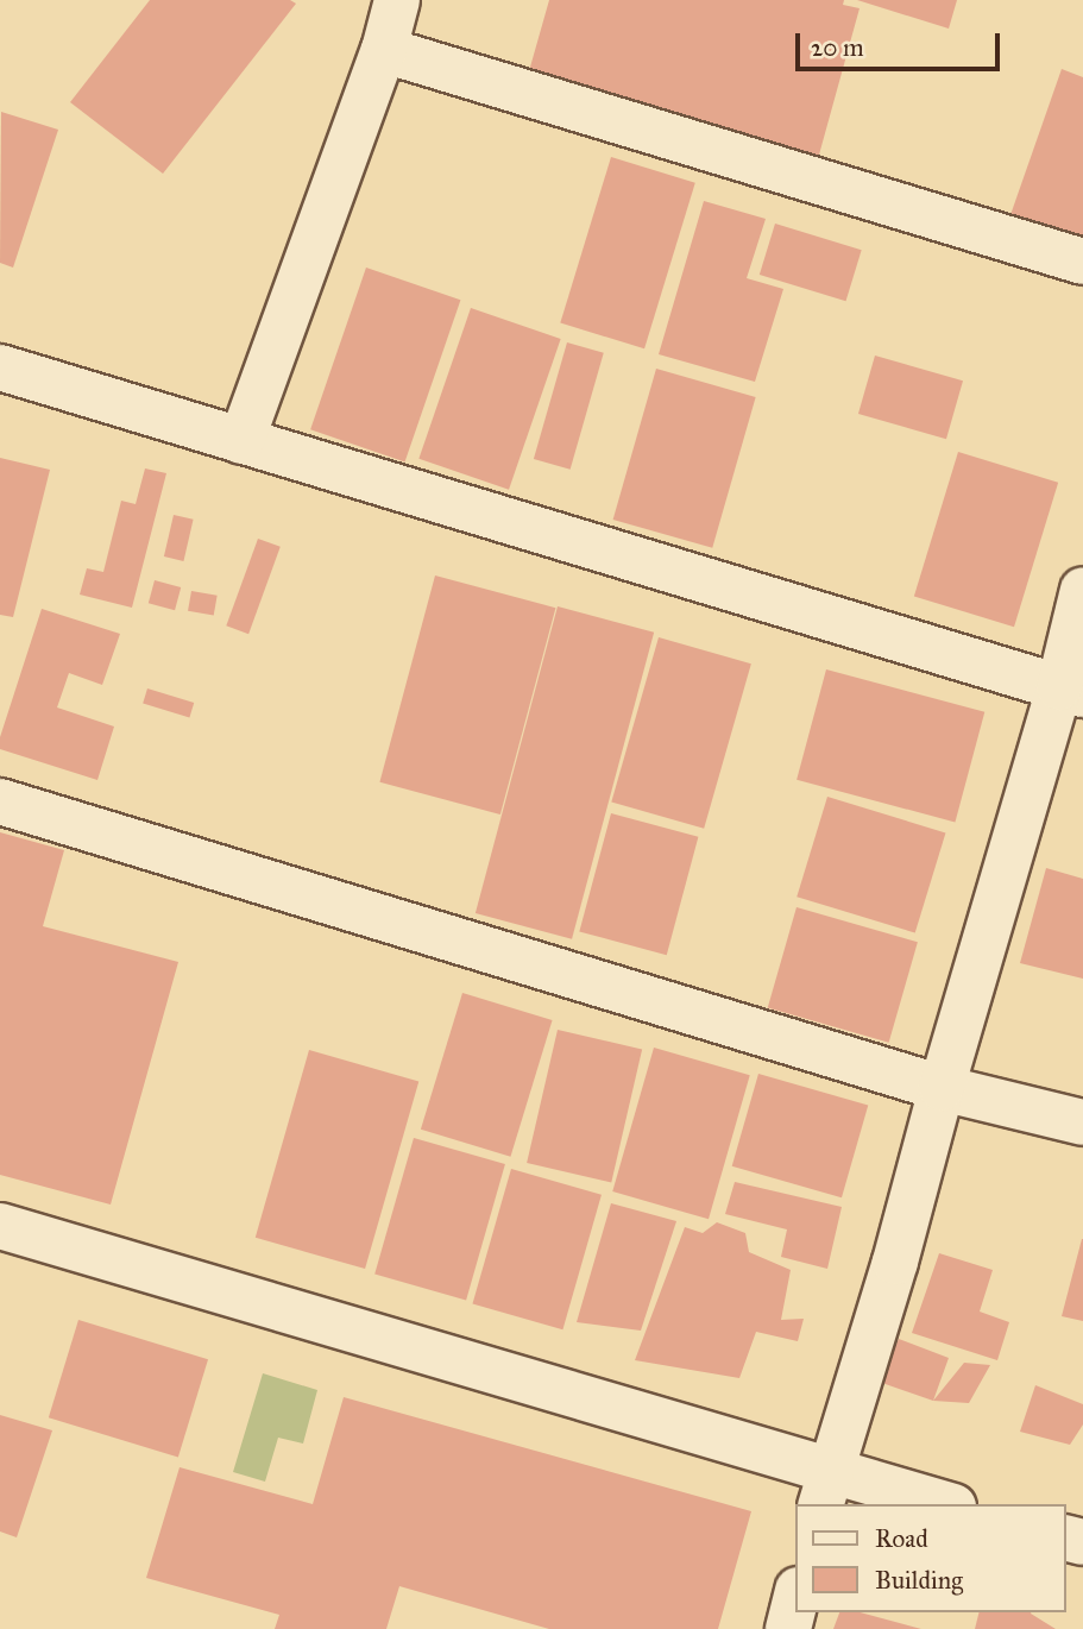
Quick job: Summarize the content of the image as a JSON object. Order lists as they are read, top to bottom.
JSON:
{
  "legend": ["Road", "Building"],
  "scale_bar": "20 m"
}
